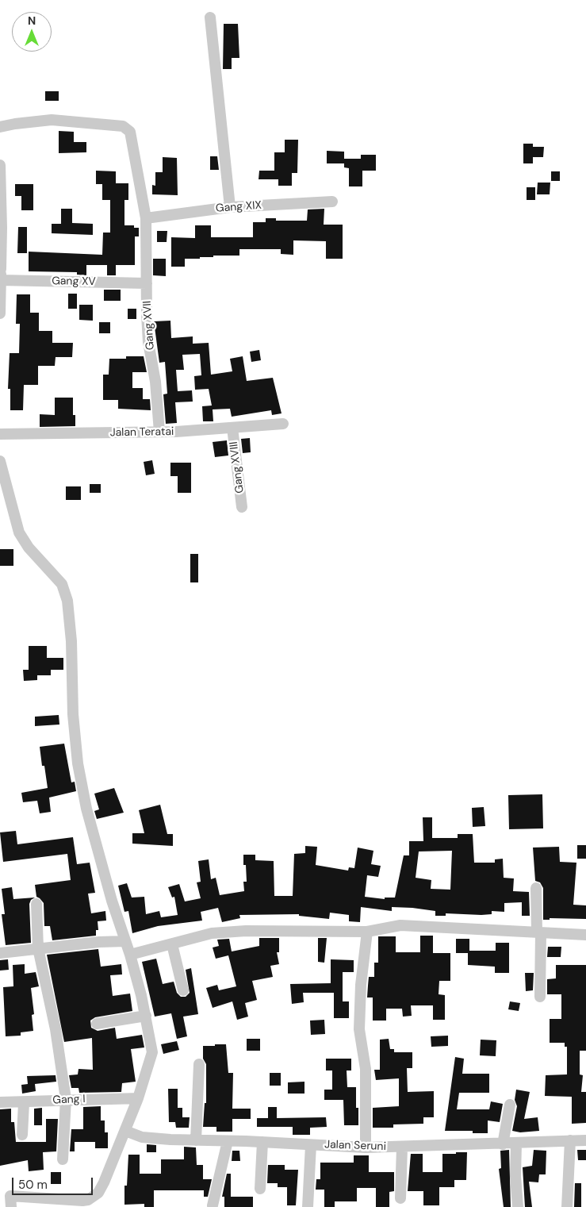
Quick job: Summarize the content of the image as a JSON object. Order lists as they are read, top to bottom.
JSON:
{
  "streets": {
    "street": [
      "Gang XIX",
      "Gang XV",
      "Gang XVII",
      "Jalan Teratai",
      "Gang XVIII",
      "Gang I",
      "Jalan Seruni"
    ]
  },
  "crossings": [
    ["Gang XIX", "Gang XVII"],
    ["Gang XV", "Gang XVII"],
    ["Gang XVII", "Jalan Teratai"],
    ["Jalan Teratai", "Gang XVIII"]
  ],
  "scale_bar": "50 m",
  "north": "top"
}
